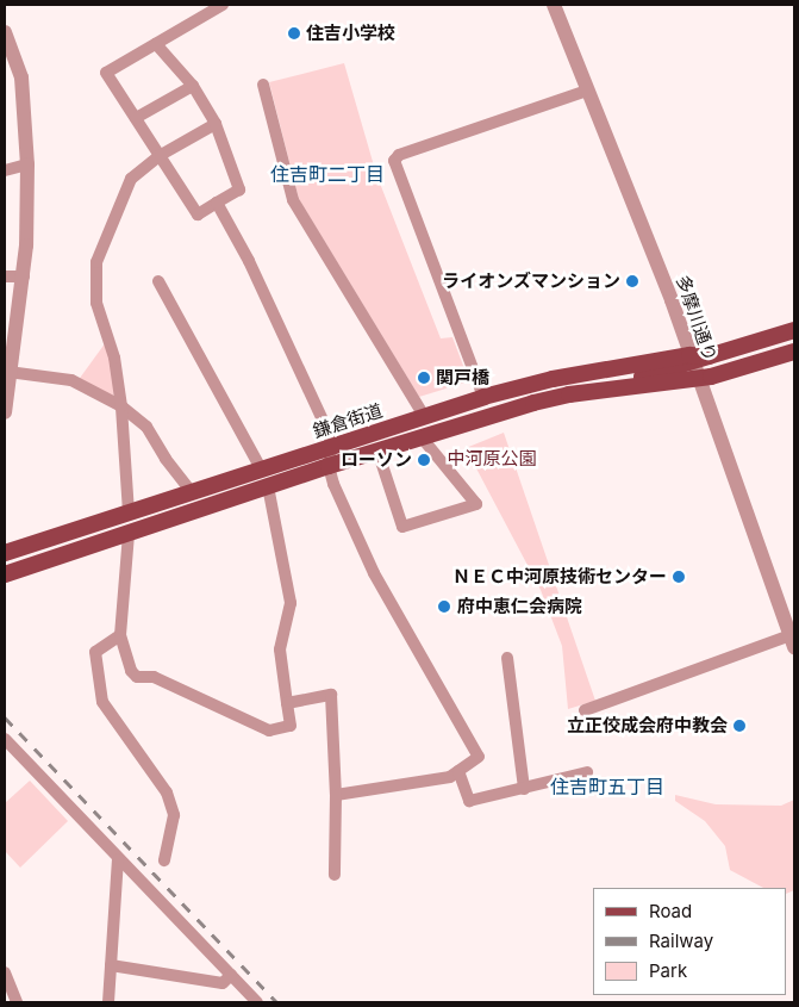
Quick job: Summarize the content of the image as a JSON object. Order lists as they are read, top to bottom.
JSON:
{
  "streets": {
    "main road": ["鎌倉街道"],
    "street": ["多摩川通り"]
  },
  "crossings": [
    ["多摩川通り", "鎌倉街道"]
  ],
  "districts": ["住吉町二丁目", "住吉町五丁目"],
  "parks": ["中河原公園"],
  "places": [
    "住吉小学校",
    "ライオンズマンション",
    "関戸橋",
    "ローソン",
    "ＮＥＣ中河原技術センター",
    "府中恵仁会病院",
    "立正佼成会府中教会"
  ],
  "legend": ["Road", "Railway", "Park"]
}
